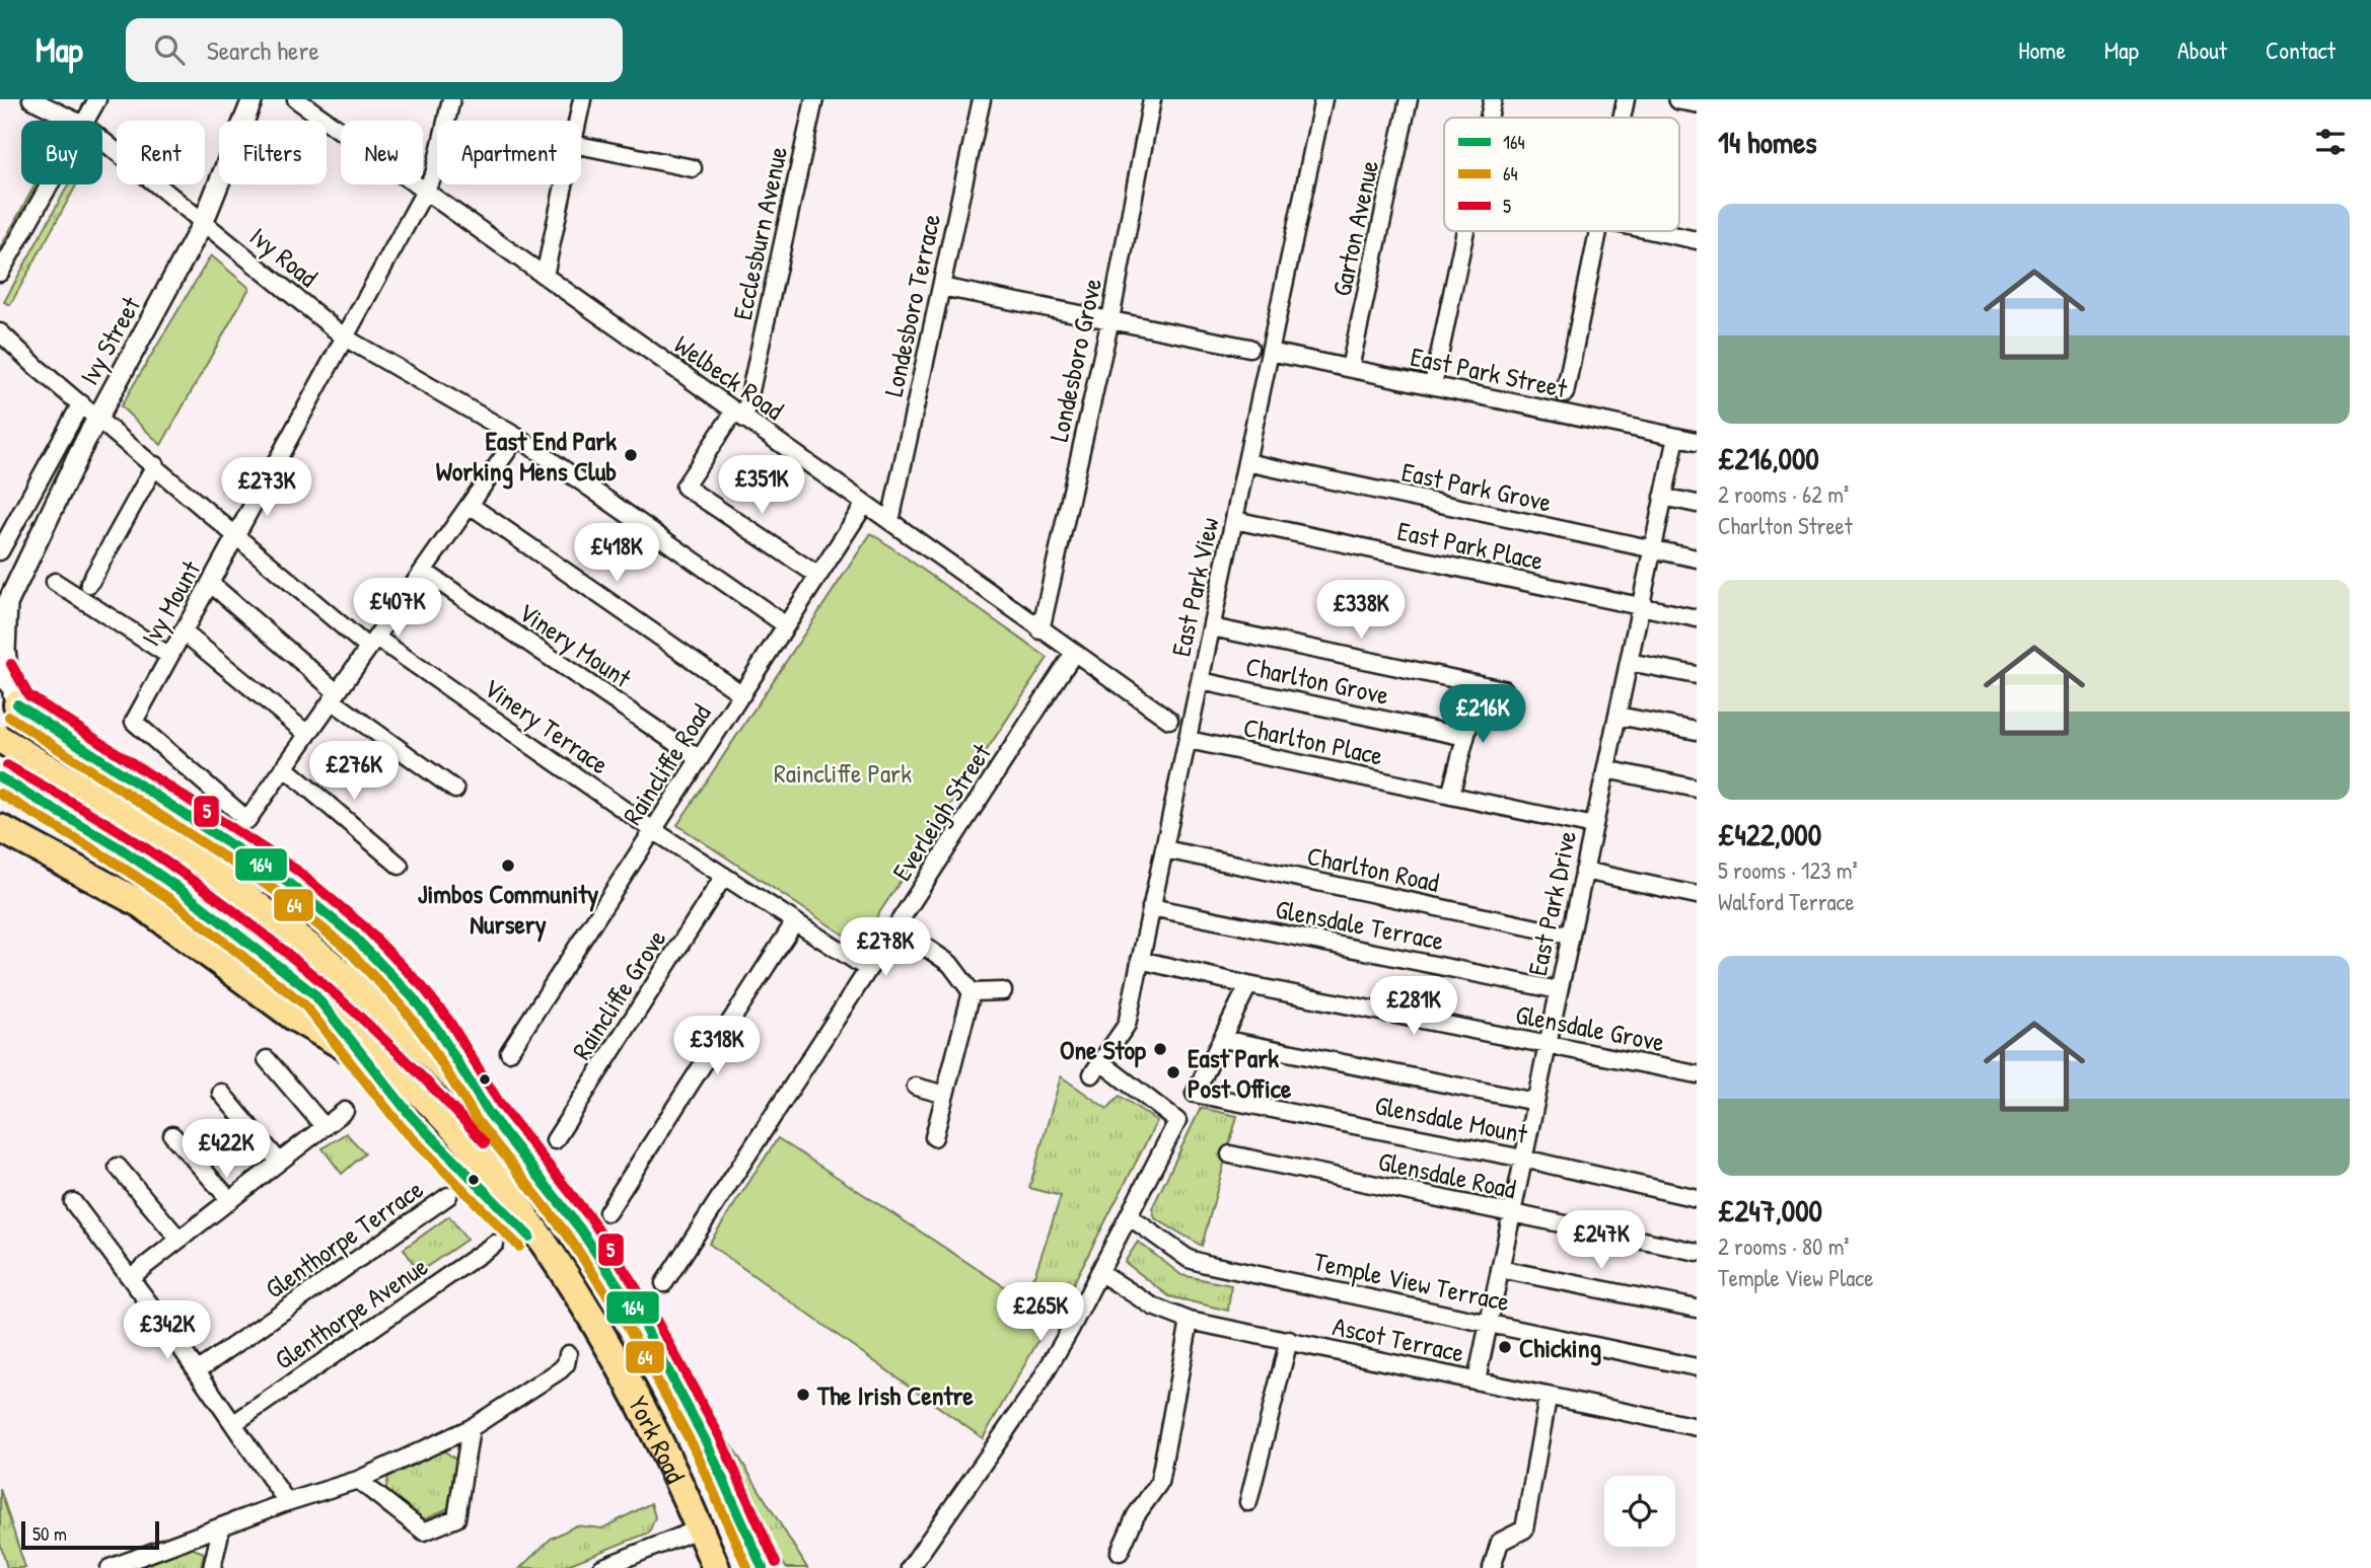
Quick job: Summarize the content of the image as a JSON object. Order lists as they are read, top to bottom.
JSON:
{
  "streets": {
    "highway": ["York Road"],
    "street": [
      "Garton Avenue",
      "Ecclesburn Avenue",
      "Ivy Road",
      "Londesboro Terrace",
      "Ivy Street",
      "Londesboro Grove",
      "East Park Street",
      "Welbeck Road",
      "East Park Grove",
      "East Park Place",
      "East Park View",
      "Ivy Mount",
      "Vinery Mount",
      "Charlton Grove",
      "Vinery Terrace",
      "Charlton Place",
      "Raincliffe Road",
      "Everleigh Street",
      "Charlton Road",
      "East Park Drive",
      "Glensdale Terrace",
      "Raincliffe Grove",
      "Glensdale Grove",
      "Glensdale Mount",
      "Glensdale Road",
      "Glenthorpe Terrace",
      "Temple View Terrace",
      "Glenthorpe Avenue",
      "Ascot Terrace"
    ]
  },
  "crossings": [
    ["Garton Avenue", "East Park Street"],
    ["Ecclesburn Avenue", "Welbeck Road"],
    ["Ivy Road", "Ivy Street"],
    ["Ivy Road", "Ivy Mount"],
    ["Ivy Road", "Raincliffe Road"],
    ["Londesboro Terrace", "Welbeck Road"],
    ["Ivy Street", "Vinery Terrace"],
    ["Londesboro Grove", "Welbeck Road"],
    ["East Park Street", "East Park View"],
    ["East Park Street", "East Park Drive"],
    ["Welbeck Road", "Ivy Mount"],
    ["Welbeck Road", "Raincliffe Road"],
    ["Welbeck Road", "Everleigh Street"],
    ["East Park Grove", "East Park View"],
    ["East Park Grove", "East Park Drive"],
    ["East Park Place", "East Park View"],
    ["East Park Place", "East Park Drive"],
    ["East Park View", "Charlton Grove"],
    ["East Park View", "Charlton Place"],
    ["East Park View", "Charlton Road"],
    ["East Park View", "Glensdale Terrace"],
    ["East Park View", "Glensdale Grove"],
    ["East Park View", "Temple View Terrace"],
    ["Ivy Mount", "Vinery Terrace"],
    ["Vinery Mount", "Raincliffe Road"],
    ["Vinery Terrace", "Raincliffe Road"],
    ["Vinery Terrace", "Everleigh Street"],
    ["Vinery Terrace", "Raincliffe Grove"],
    ["Charlton Place", "East Park Drive"],
    ["Charlton Road", "East Park Drive"],
    ["East Park Drive", "Glensdale Terrace"],
    ["East Park Drive", "Glensdale Grove"],
    ["East Park Drive", "Glensdale Mount"],
    ["East Park Drive", "Glensdale Road"],
    ["East Park Drive", "Temple View Terrace"],
    ["East Park Drive", "Ascot Terrace"]
  ],
  "parks": ["Raincliffe Park"],
  "places": [
    "East End Park Working Mens Club",
    "Jimbos Community Nursery",
    "One Stop",
    "East Park Post Office",
    "Chicking",
    "The Irish Centre"
  ],
  "lines": ["transit line 5", "transit line 164", "transit line 64"],
  "legend": ["164", "64", "5"],
  "scale_bar": "50 m",
  "page": {
    "header": "Map",
    "search": "Search here",
    "nav": [
      "Home",
      "Map",
      "About",
      "Contact"
    ],
    "heading": "14 homes",
    "chip": [
      "Buy",
      "Rent",
      "Filters",
      "New",
      "Apartment"
    ],
    "list": [
      {
        "name": "£216,000",
        "note": "2 rooms · 62 m² · Charlton Street"
      },
      {
        "name": "£422,000",
        "note": "5 rooms · 123 m² · Walford Terrace"
      },
      {
        "name": "£247,000",
        "note": "2 rooms · 80 m² · Temple View Place"
      }
    ],
    "price": [
      "£351K",
      "£273K",
      "£418K",
      "£407K",
      "£338K",
      "£216K",
      "£276K",
      "£278K",
      "£281K",
      "£318K",
      "£422K",
      "£247K",
      "£265K",
      "£342K"
    ],
    "scale": "50 m"
  }
}
